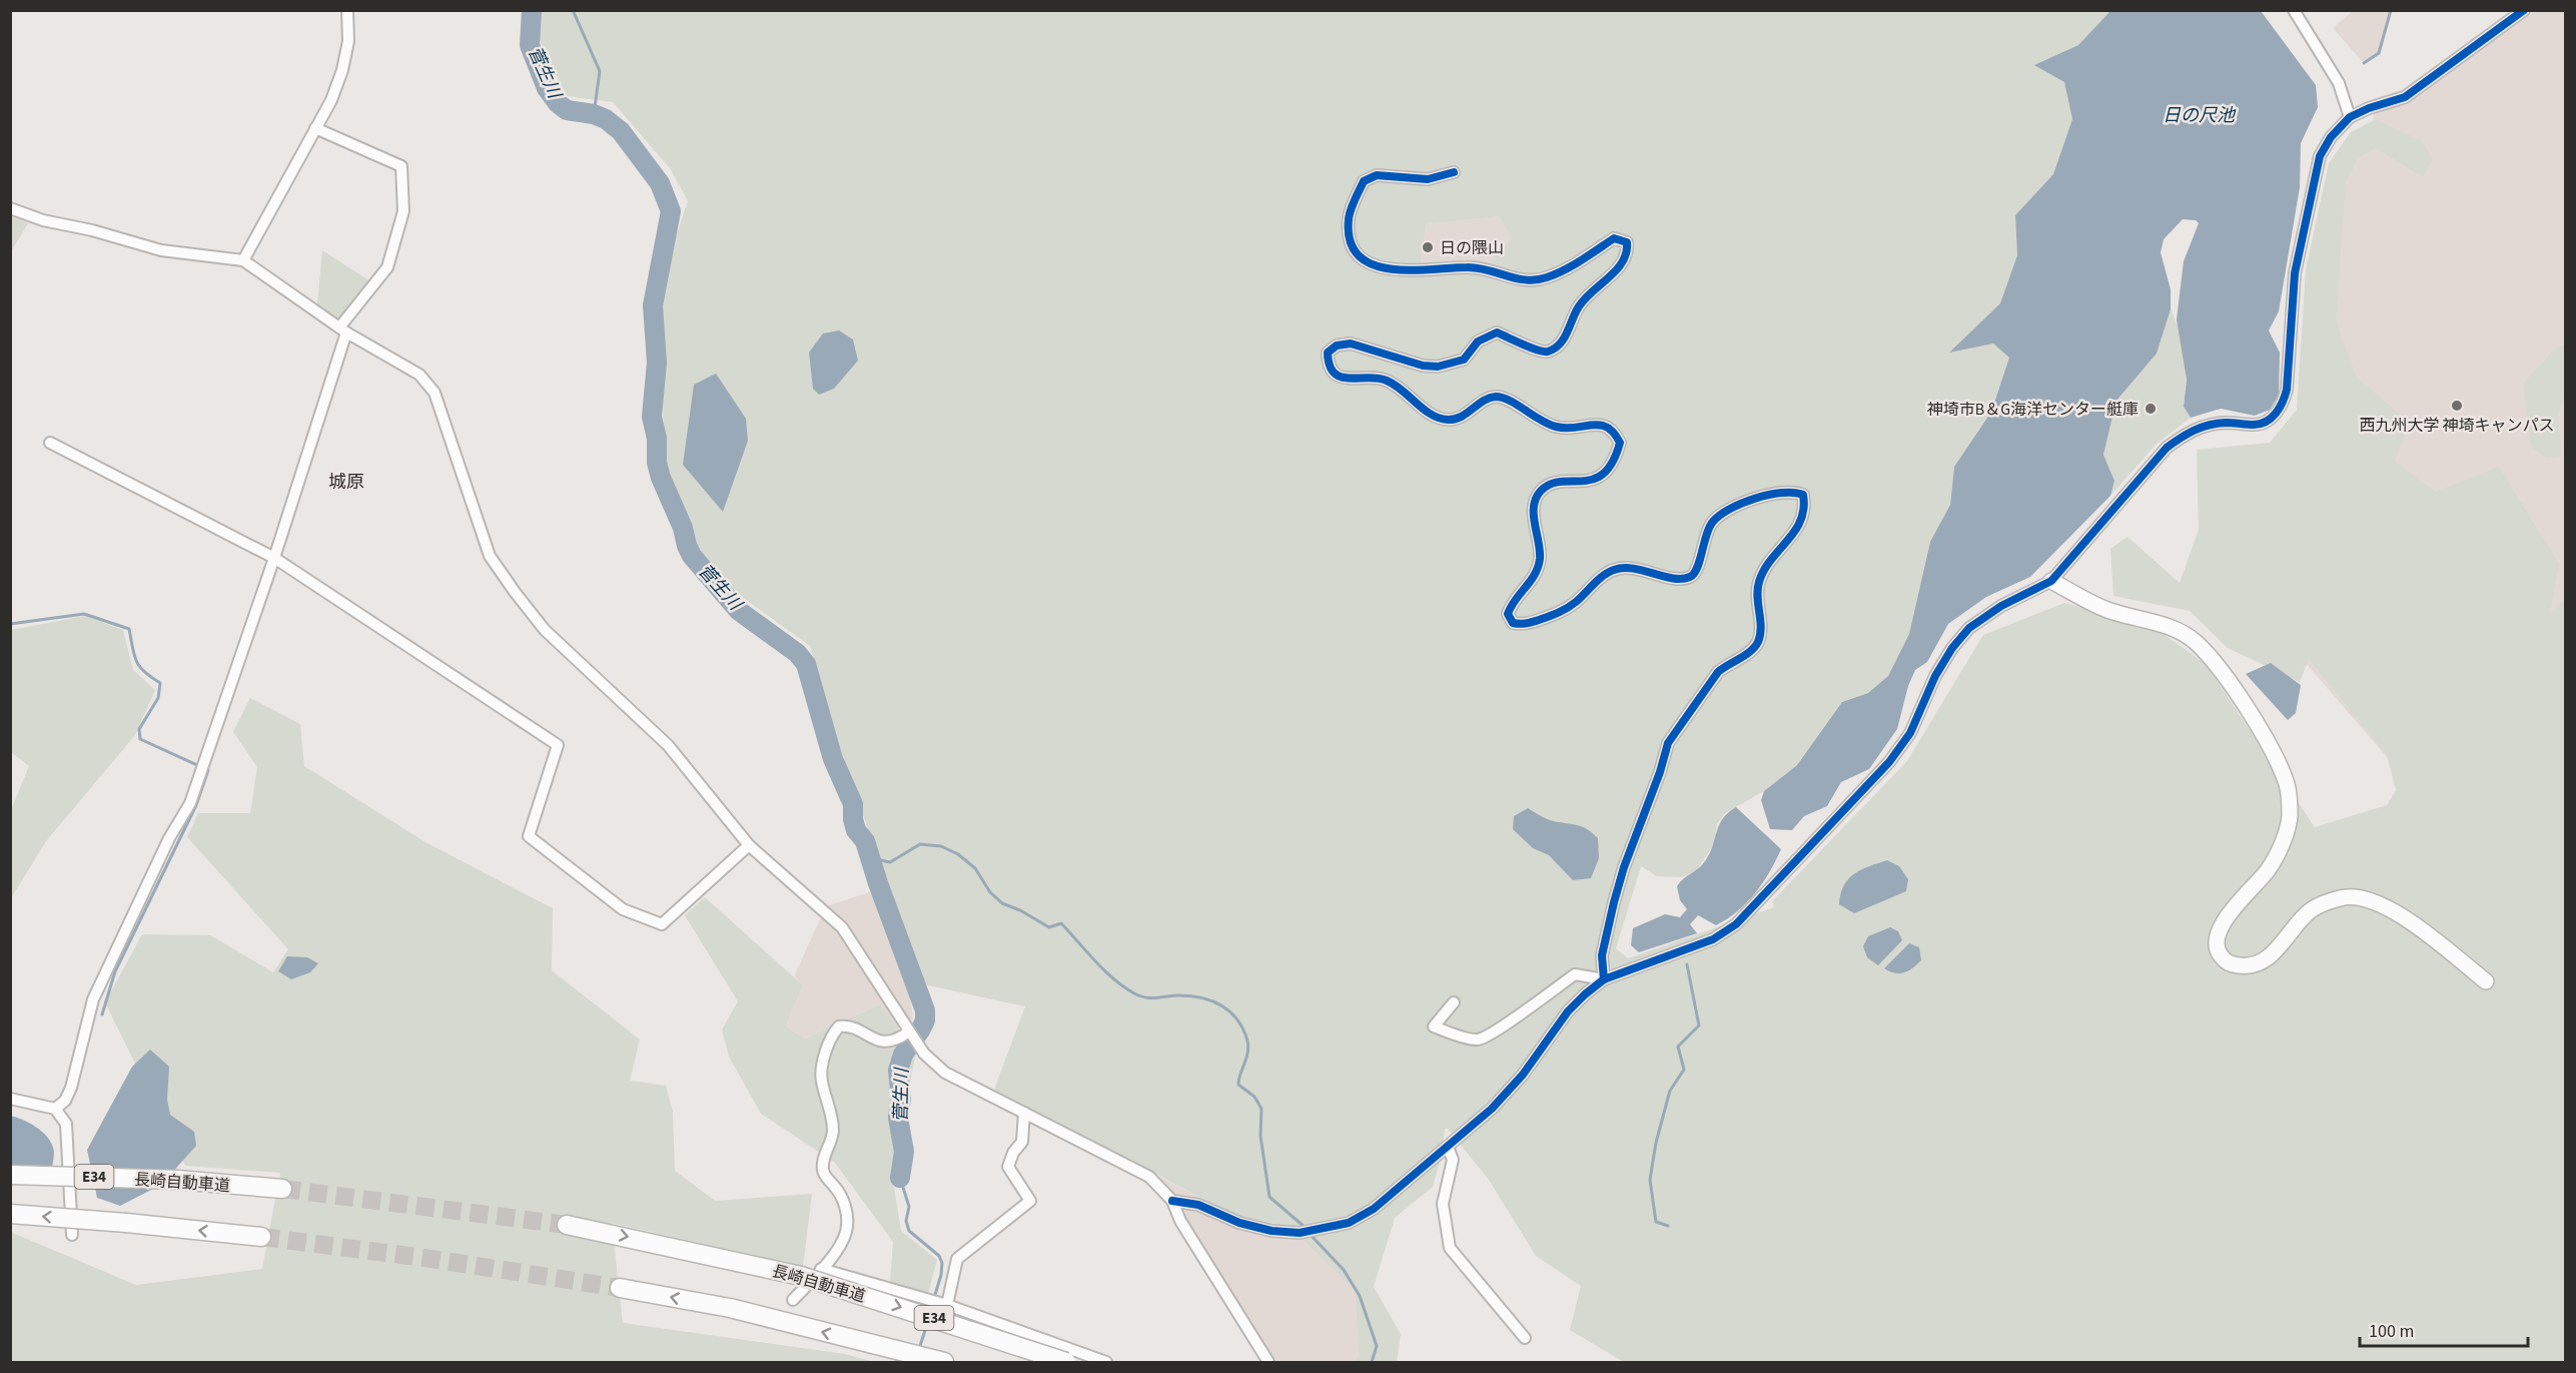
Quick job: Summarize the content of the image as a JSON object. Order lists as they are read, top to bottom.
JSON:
{
  "streets": {
    "highway": ["E34", "長崎自動車道"]
  },
  "districts": ["城原"],
  "water": ["菅生川", "日の尺池"],
  "places": ["日の隈山", "西九州大学 神埼キャンパス", "神埼市B＆G海洋センター艇庫"],
  "scale_bar": "100 m"
}
